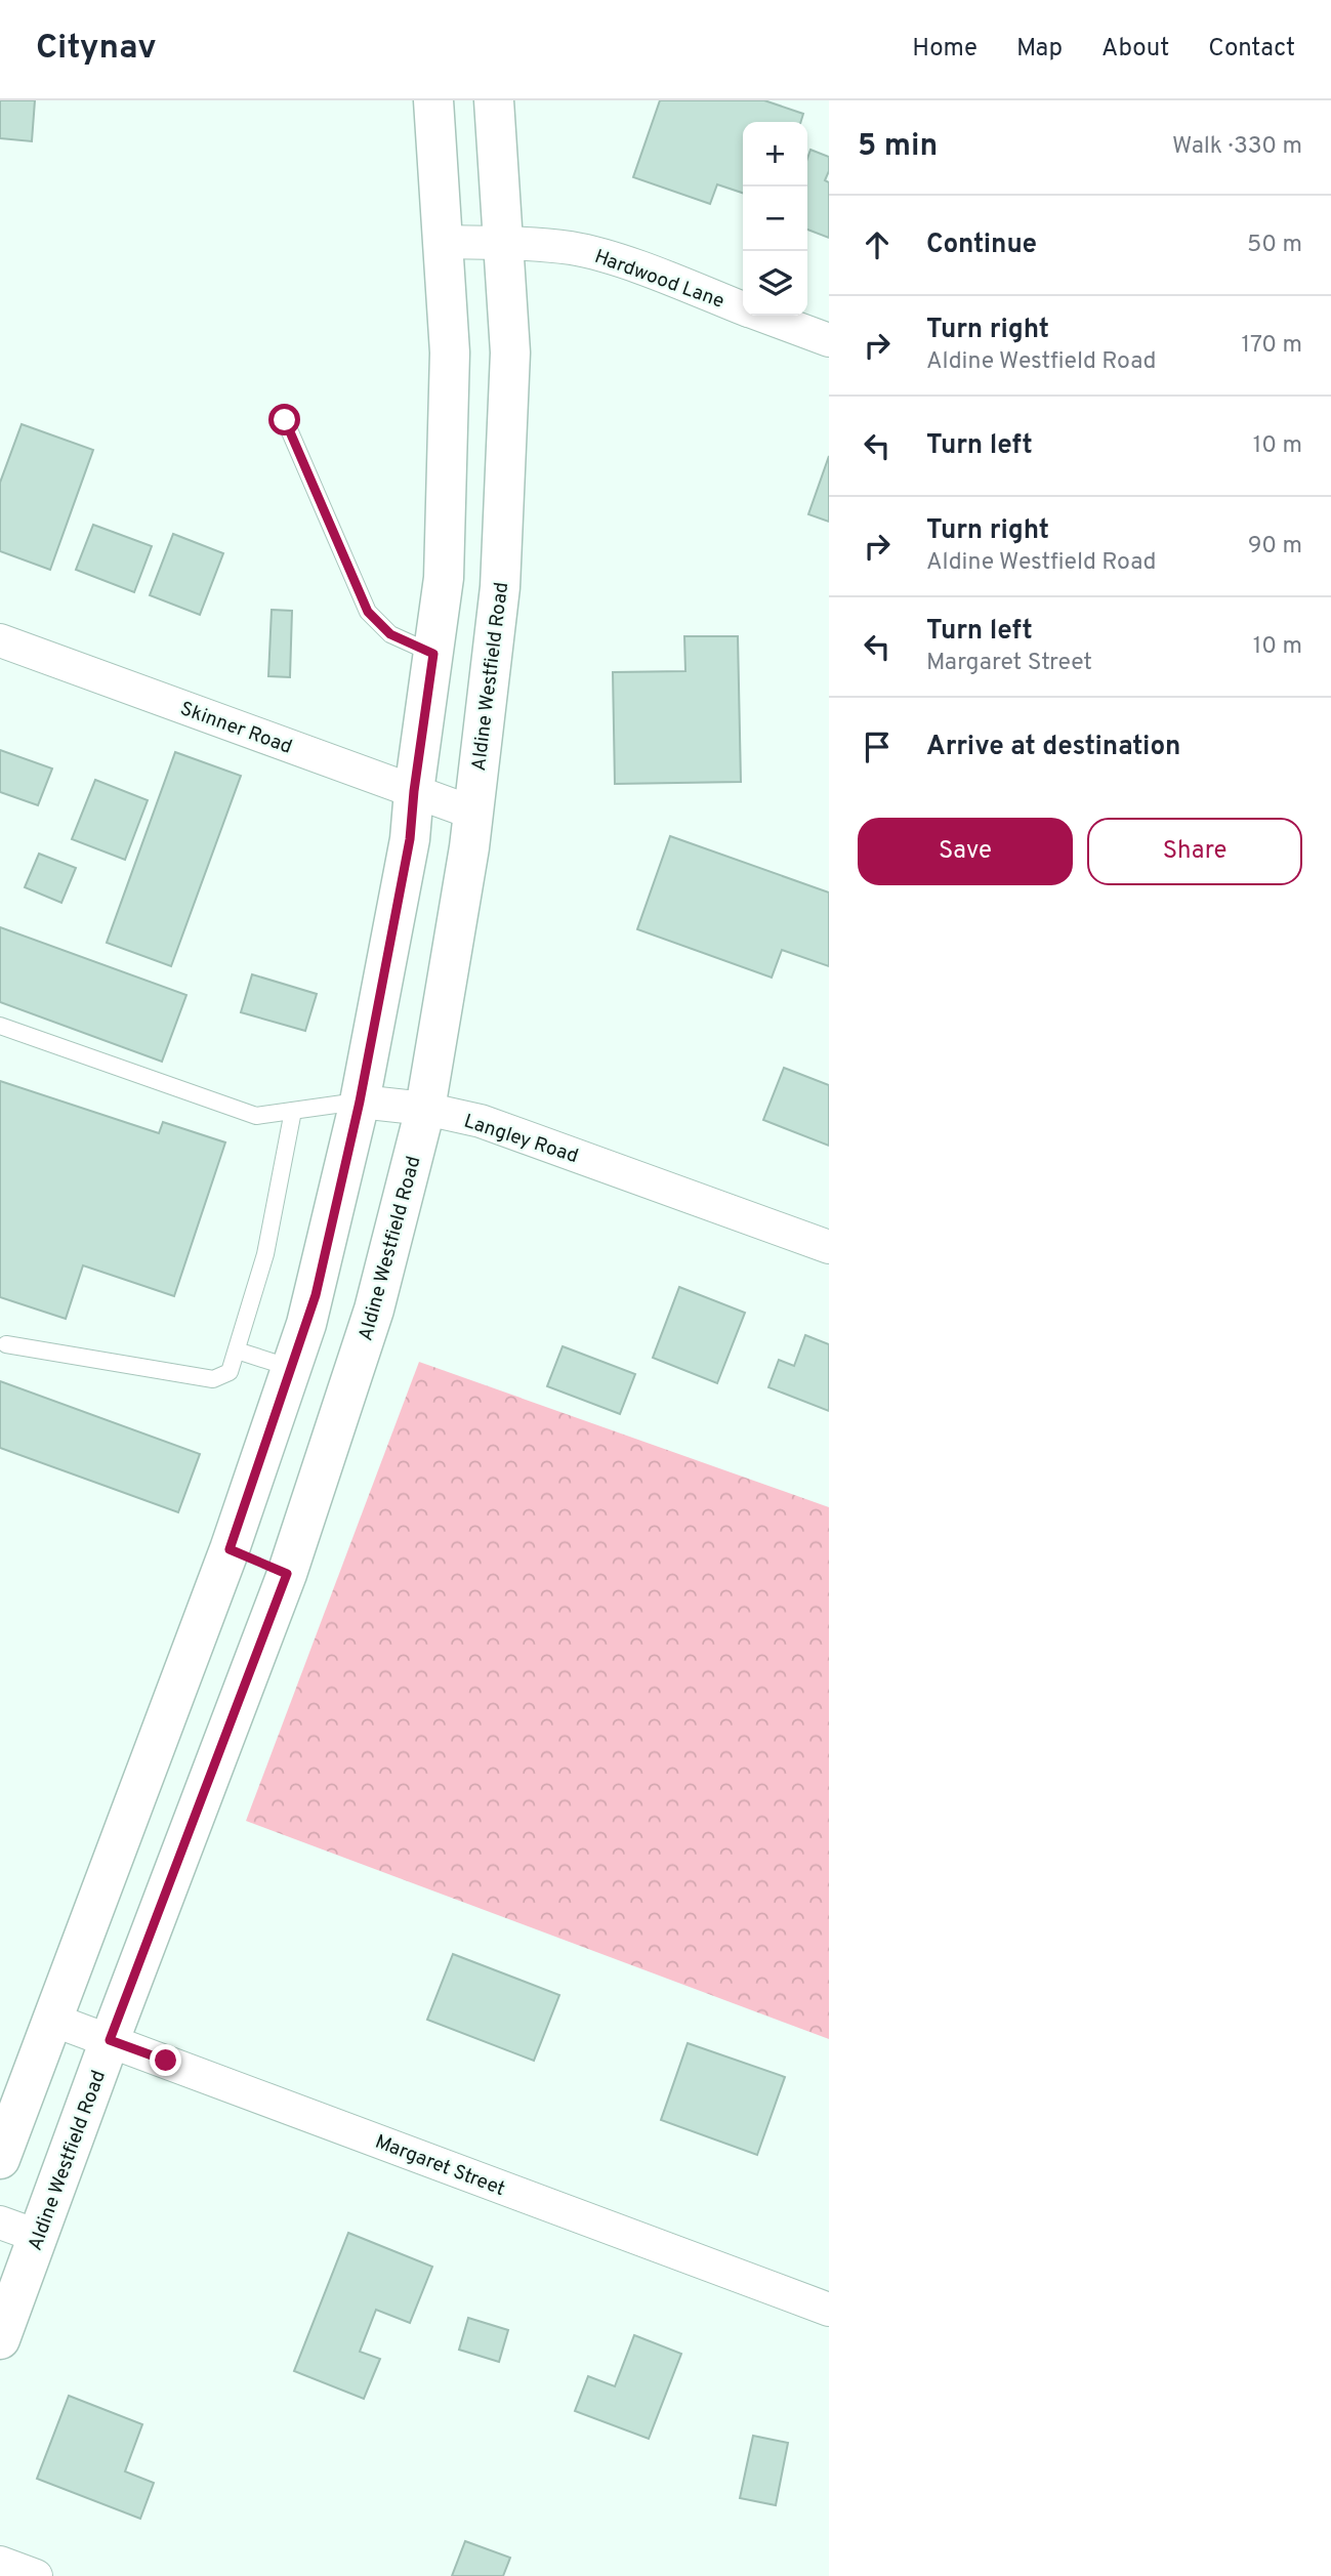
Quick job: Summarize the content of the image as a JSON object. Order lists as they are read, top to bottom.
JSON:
{
  "streets": {
    "main road": ["Aldine Westfield Road"],
    "street": [
      "Hardwood Lane",
      "Skinner Road",
      "Langley Road",
      "Margaret Street"
    ]
  },
  "crossings": [
    ["Hardwood Lane", "Aldine Westfield Road"],
    ["Aldine Westfield Road", "Skinner Road"],
    ["Aldine Westfield Road", "Langley Road"],
    ["Aldine Westfield Road", "Margaret Street"]
  ],
  "page": {
    "header": "Citynav",
    "nav": [
      "Home",
      "Map",
      "About",
      "Contact"
    ],
    "heading": ["5 min", "Walk · 330 m"],
    "map_buttons": ["+", "−"],
    "list": [
      ["Continue", "50 m"],
      ["Turn right", "Aldine Westfield Road", "170 m"],
      ["Turn left", "10 m"],
      ["Turn right", "Aldine Westfield Road", "90 m"],
      ["Turn left", "Margaret Street", "10 m"],
      "Arrive at destination"
    ],
    "buttons": ["Save", "Share"]
  }
}
